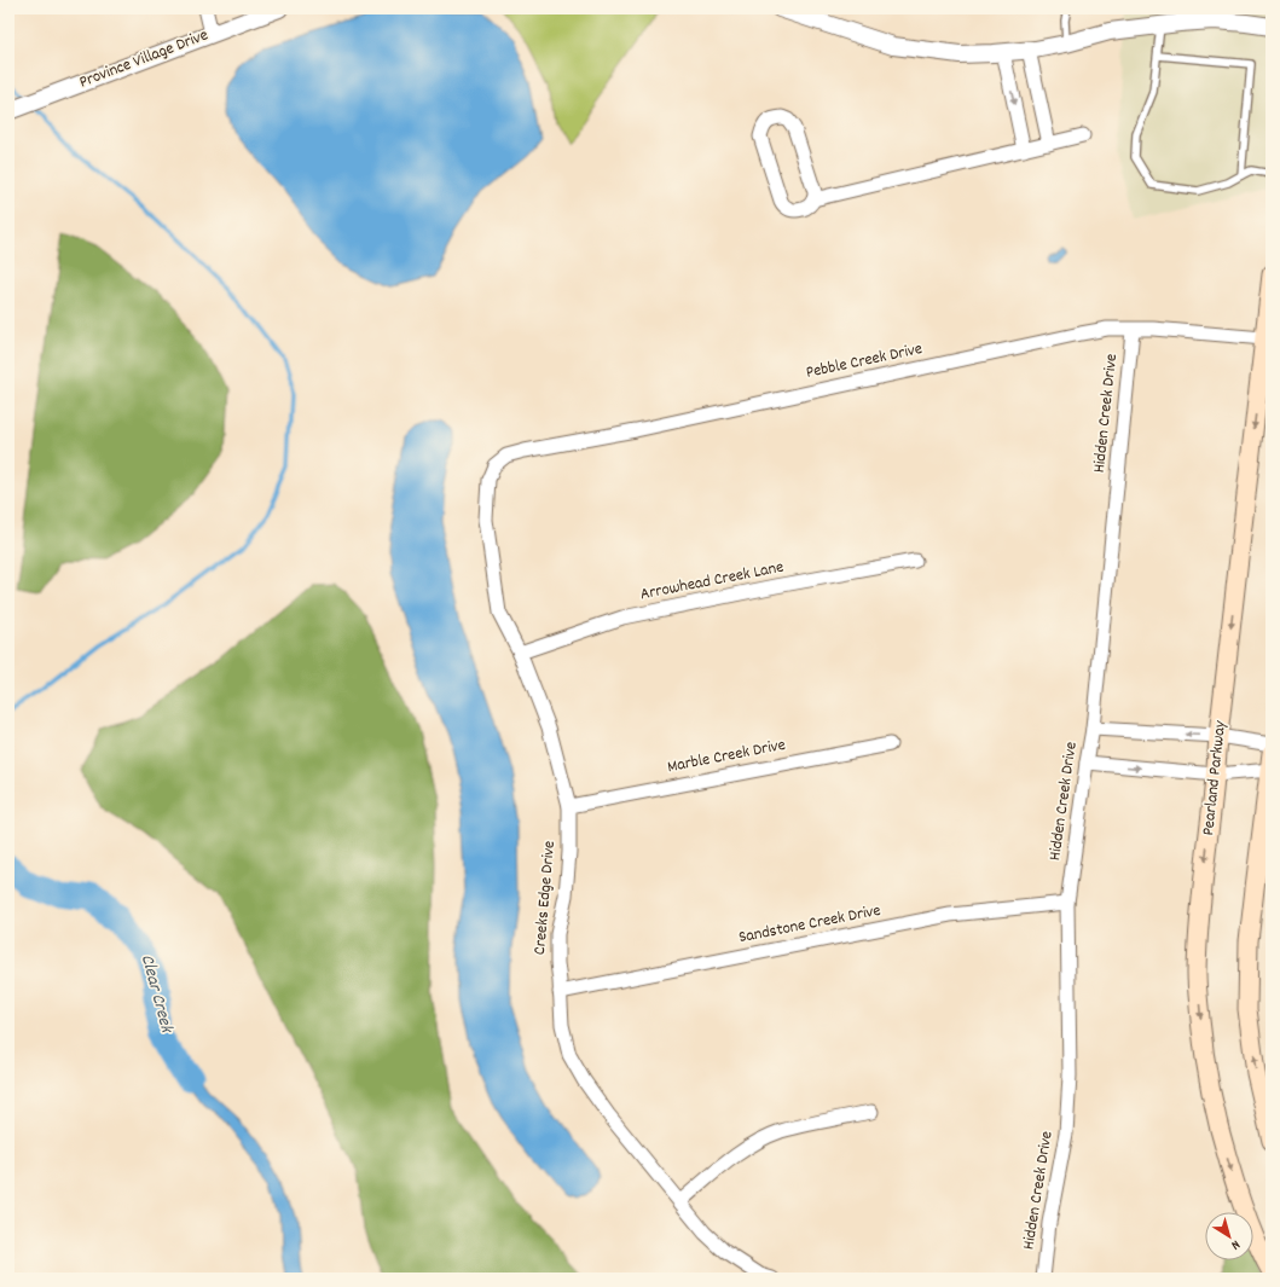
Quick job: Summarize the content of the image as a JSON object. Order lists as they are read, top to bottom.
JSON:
{
  "streets": {
    "main road": ["Pearland Parkway"],
    "street": [
      "Province Village Drive",
      "Pebble Creek Drive",
      "Hidden Creek Drive",
      "Arrowhead Creek Lane",
      "Marble Creek Drive",
      "Creeks Edge Drive",
      "Sandstone Creek Drive"
    ]
  },
  "crossings": [
    ["Pebble Creek Drive", "Hidden Creek Drive"],
    ["Pebble Creek Drive", "Pearland Parkway"],
    ["Pebble Creek Drive", "Creeks Edge Drive"],
    ["Hidden Creek Drive", "Sandstone Creek Drive"],
    ["Arrowhead Creek Lane", "Creeks Edge Drive"],
    ["Marble Creek Drive", "Creeks Edge Drive"],
    ["Creeks Edge Drive", "Sandstone Creek Drive"]
  ],
  "water": ["Clear Creek"],
  "north": "bottom right"
}
